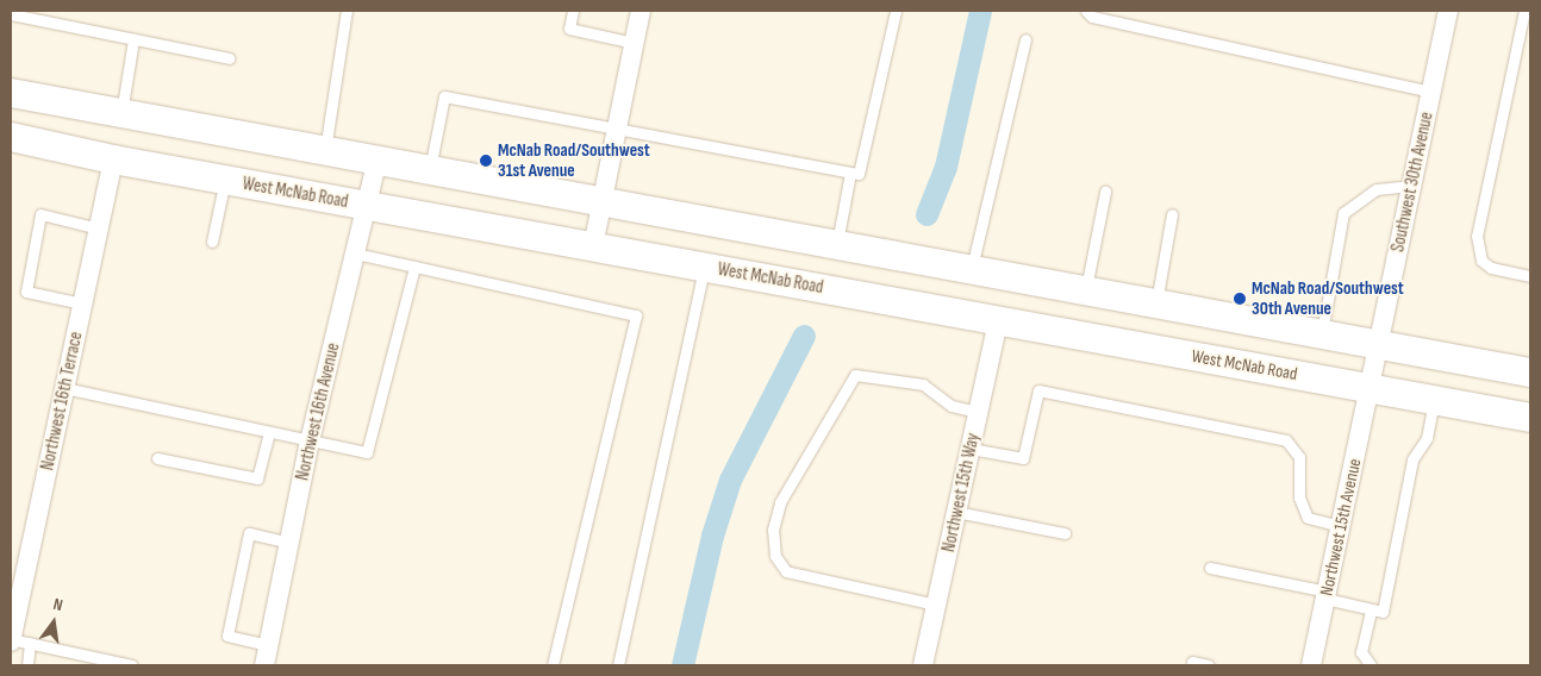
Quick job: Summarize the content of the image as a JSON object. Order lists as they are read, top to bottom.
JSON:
{
  "streets": {
    "main road": ["West McNab Road"],
    "street": [
      "Southwest 30th Avenue",
      "Northwest 16th Terrace",
      "Northwest 16th Avenue",
      "Northwest 15th Way",
      "Northwest 15th Avenue"
    ]
  },
  "crossings": [
    ["Southwest 30th Avenue", "West McNab Road"],
    ["Southwest 30th Avenue", "Northwest 15th Avenue"],
    ["West McNab Road", "Northwest 16th Terrace"],
    ["West McNab Road", "Northwest 16th Avenue"],
    ["West McNab Road", "Northwest 15th Way"],
    ["West McNab Road", "Northwest 15th Avenue"]
  ],
  "places": ["McNab Road/Southwest 31st Avenue", "McNab Road/Southwest 30th Avenue"],
  "north": "top"
}
